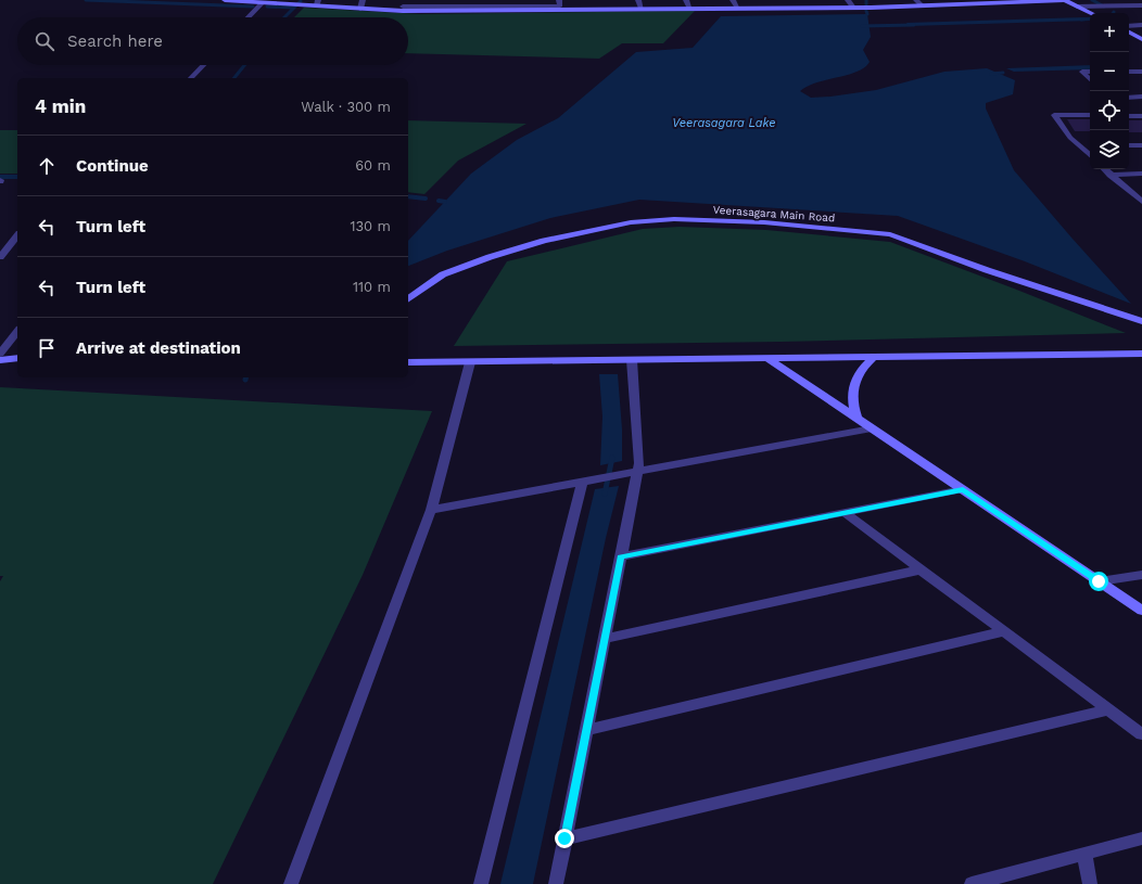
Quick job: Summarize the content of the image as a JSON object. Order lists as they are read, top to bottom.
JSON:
{
  "streets": {
    "street": ["Veerasagara Main Road"]
  },
  "water": ["Veerasagara Lake"],
  "page": {
    "map_buttons": ["+", "−"],
    "search": "Search here",
    "heading": ["4 min", "Walk · 300 m"],
    "list": [
      ["Continue", "60 m"],
      ["Turn left", "130 m"],
      ["Turn left", "110 m"],
      "Arrive at destination"
    ]
  }
}
